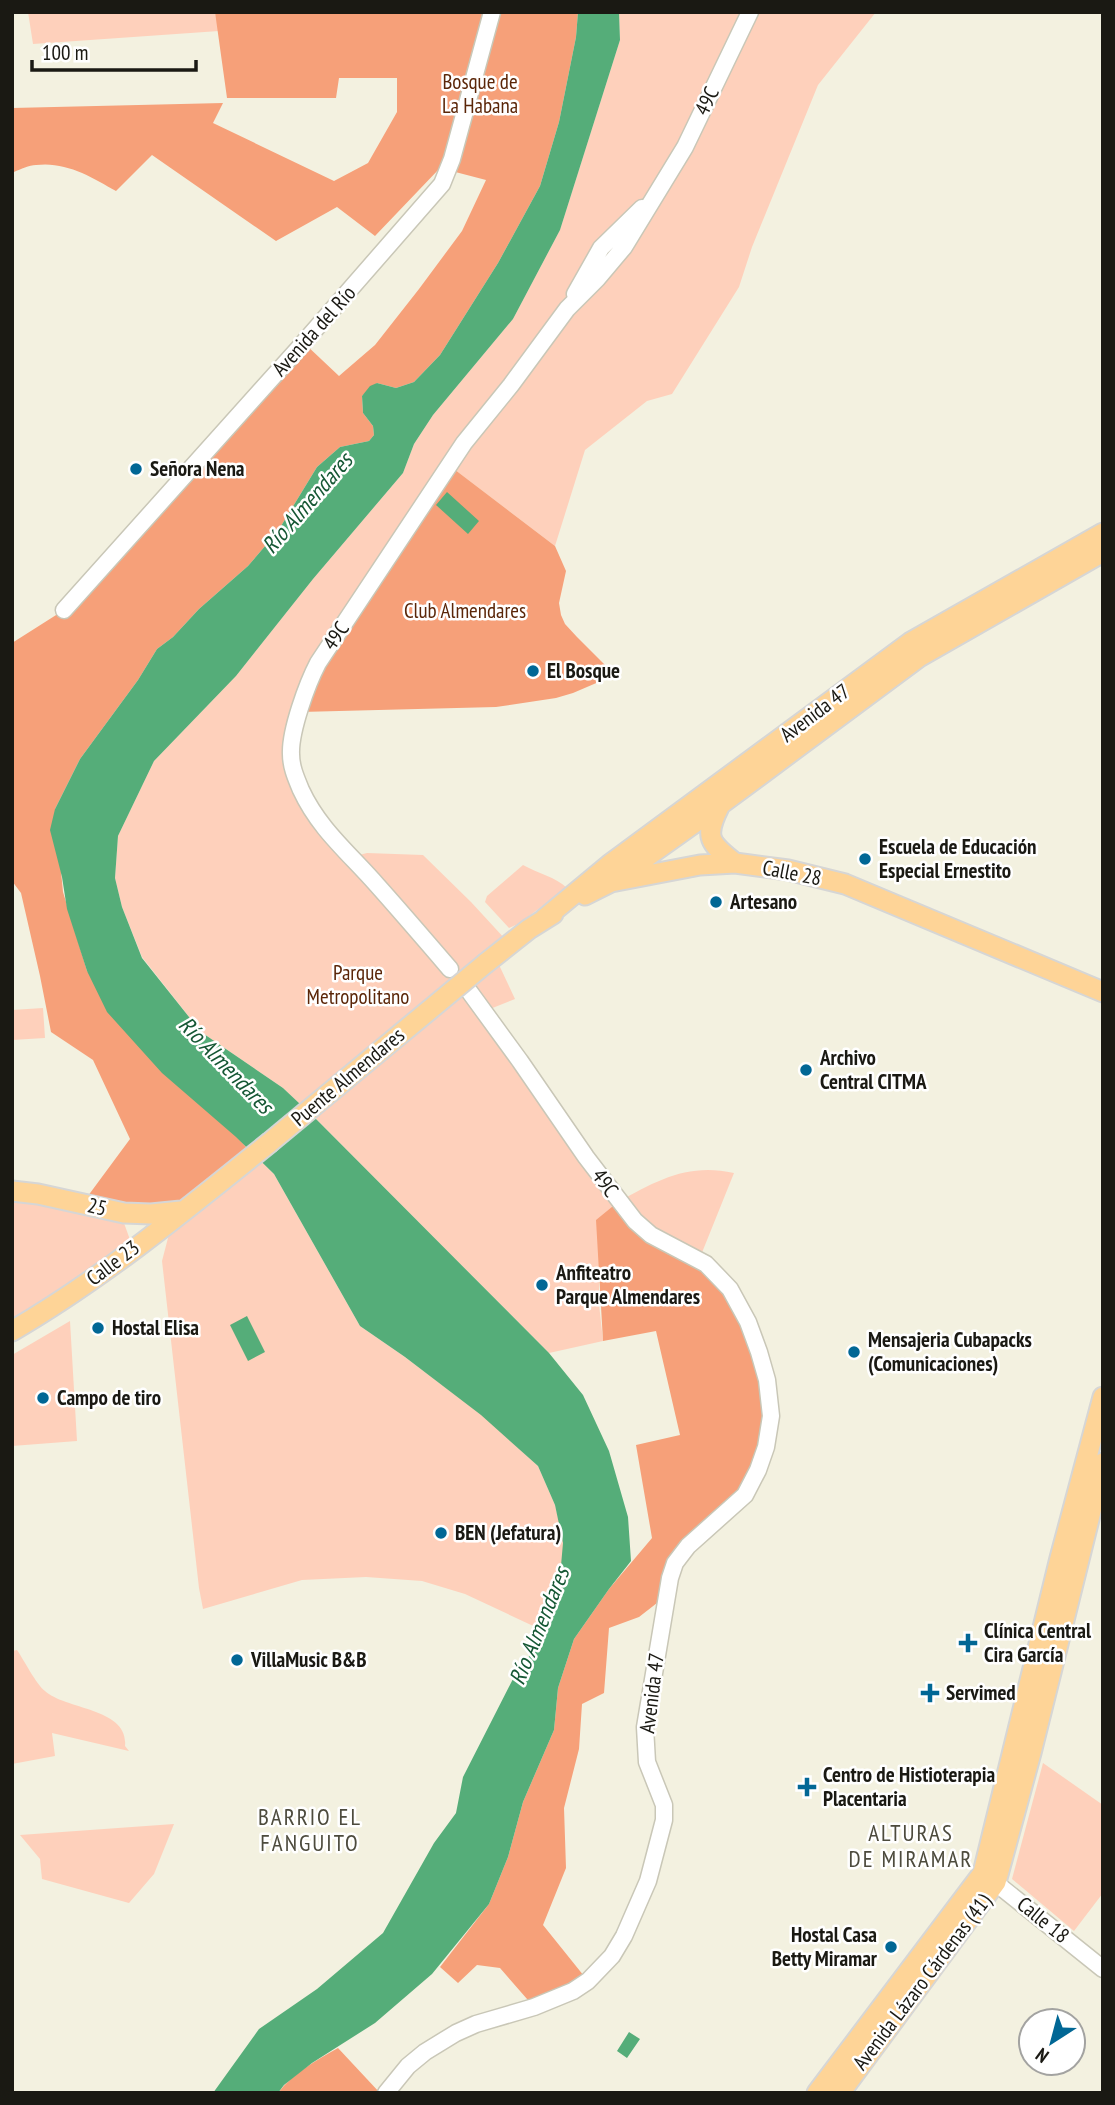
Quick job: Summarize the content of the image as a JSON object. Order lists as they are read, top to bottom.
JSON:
{
  "streets": {
    "main road": [
      "Avenida 47",
      "Calle 28",
      "Puente Almendares",
      "25",
      "Calle 23",
      "Avenida Lázaro Cárdenas (41)"
    ],
    "street": ["49C", "Avenida del Río", "Calle 18"]
  },
  "crossings": [
    ["49C", "Avenida 47"],
    ["Avenida 47", "Calle 28"],
    ["Calle 28", "Puente Almendares"],
    ["Puente Almendares", "Calle 23"],
    ["25", "Calle 23"],
    ["Calle 18", "Avenida Lázaro Cárdenas (41)"]
  ],
  "districts": ["BARRIO EL FANGUITO", "ALTURAS DE MIRAMAR"],
  "water": ["Río Almendares"],
  "parks": ["Bosque de La Habana", "Club Almendares", "Parque Metropolitano"],
  "places": {
    "other": [
      "Señora Nena",
      "El Bosque",
      "Escuela de Educación Especial Ernestito",
      "Artesano",
      "Archivo Central CITMA",
      "Anfiteatro Parque Almendares",
      "Hostal Elisa",
      "Mensajeria Cubapacks (Comunicaciones)",
      "Campo de tiro",
      "BEN (Jefatura)",
      "VillaMusic B&B",
      "Hostal Casa Betty Miramar"
    ],
    "health": ["Clínica Central Cira García", "Servimed", "Centro de Histioterapia Placentaria"]
  },
  "scale_bar": "100 m",
  "north": "bottom left"
}
